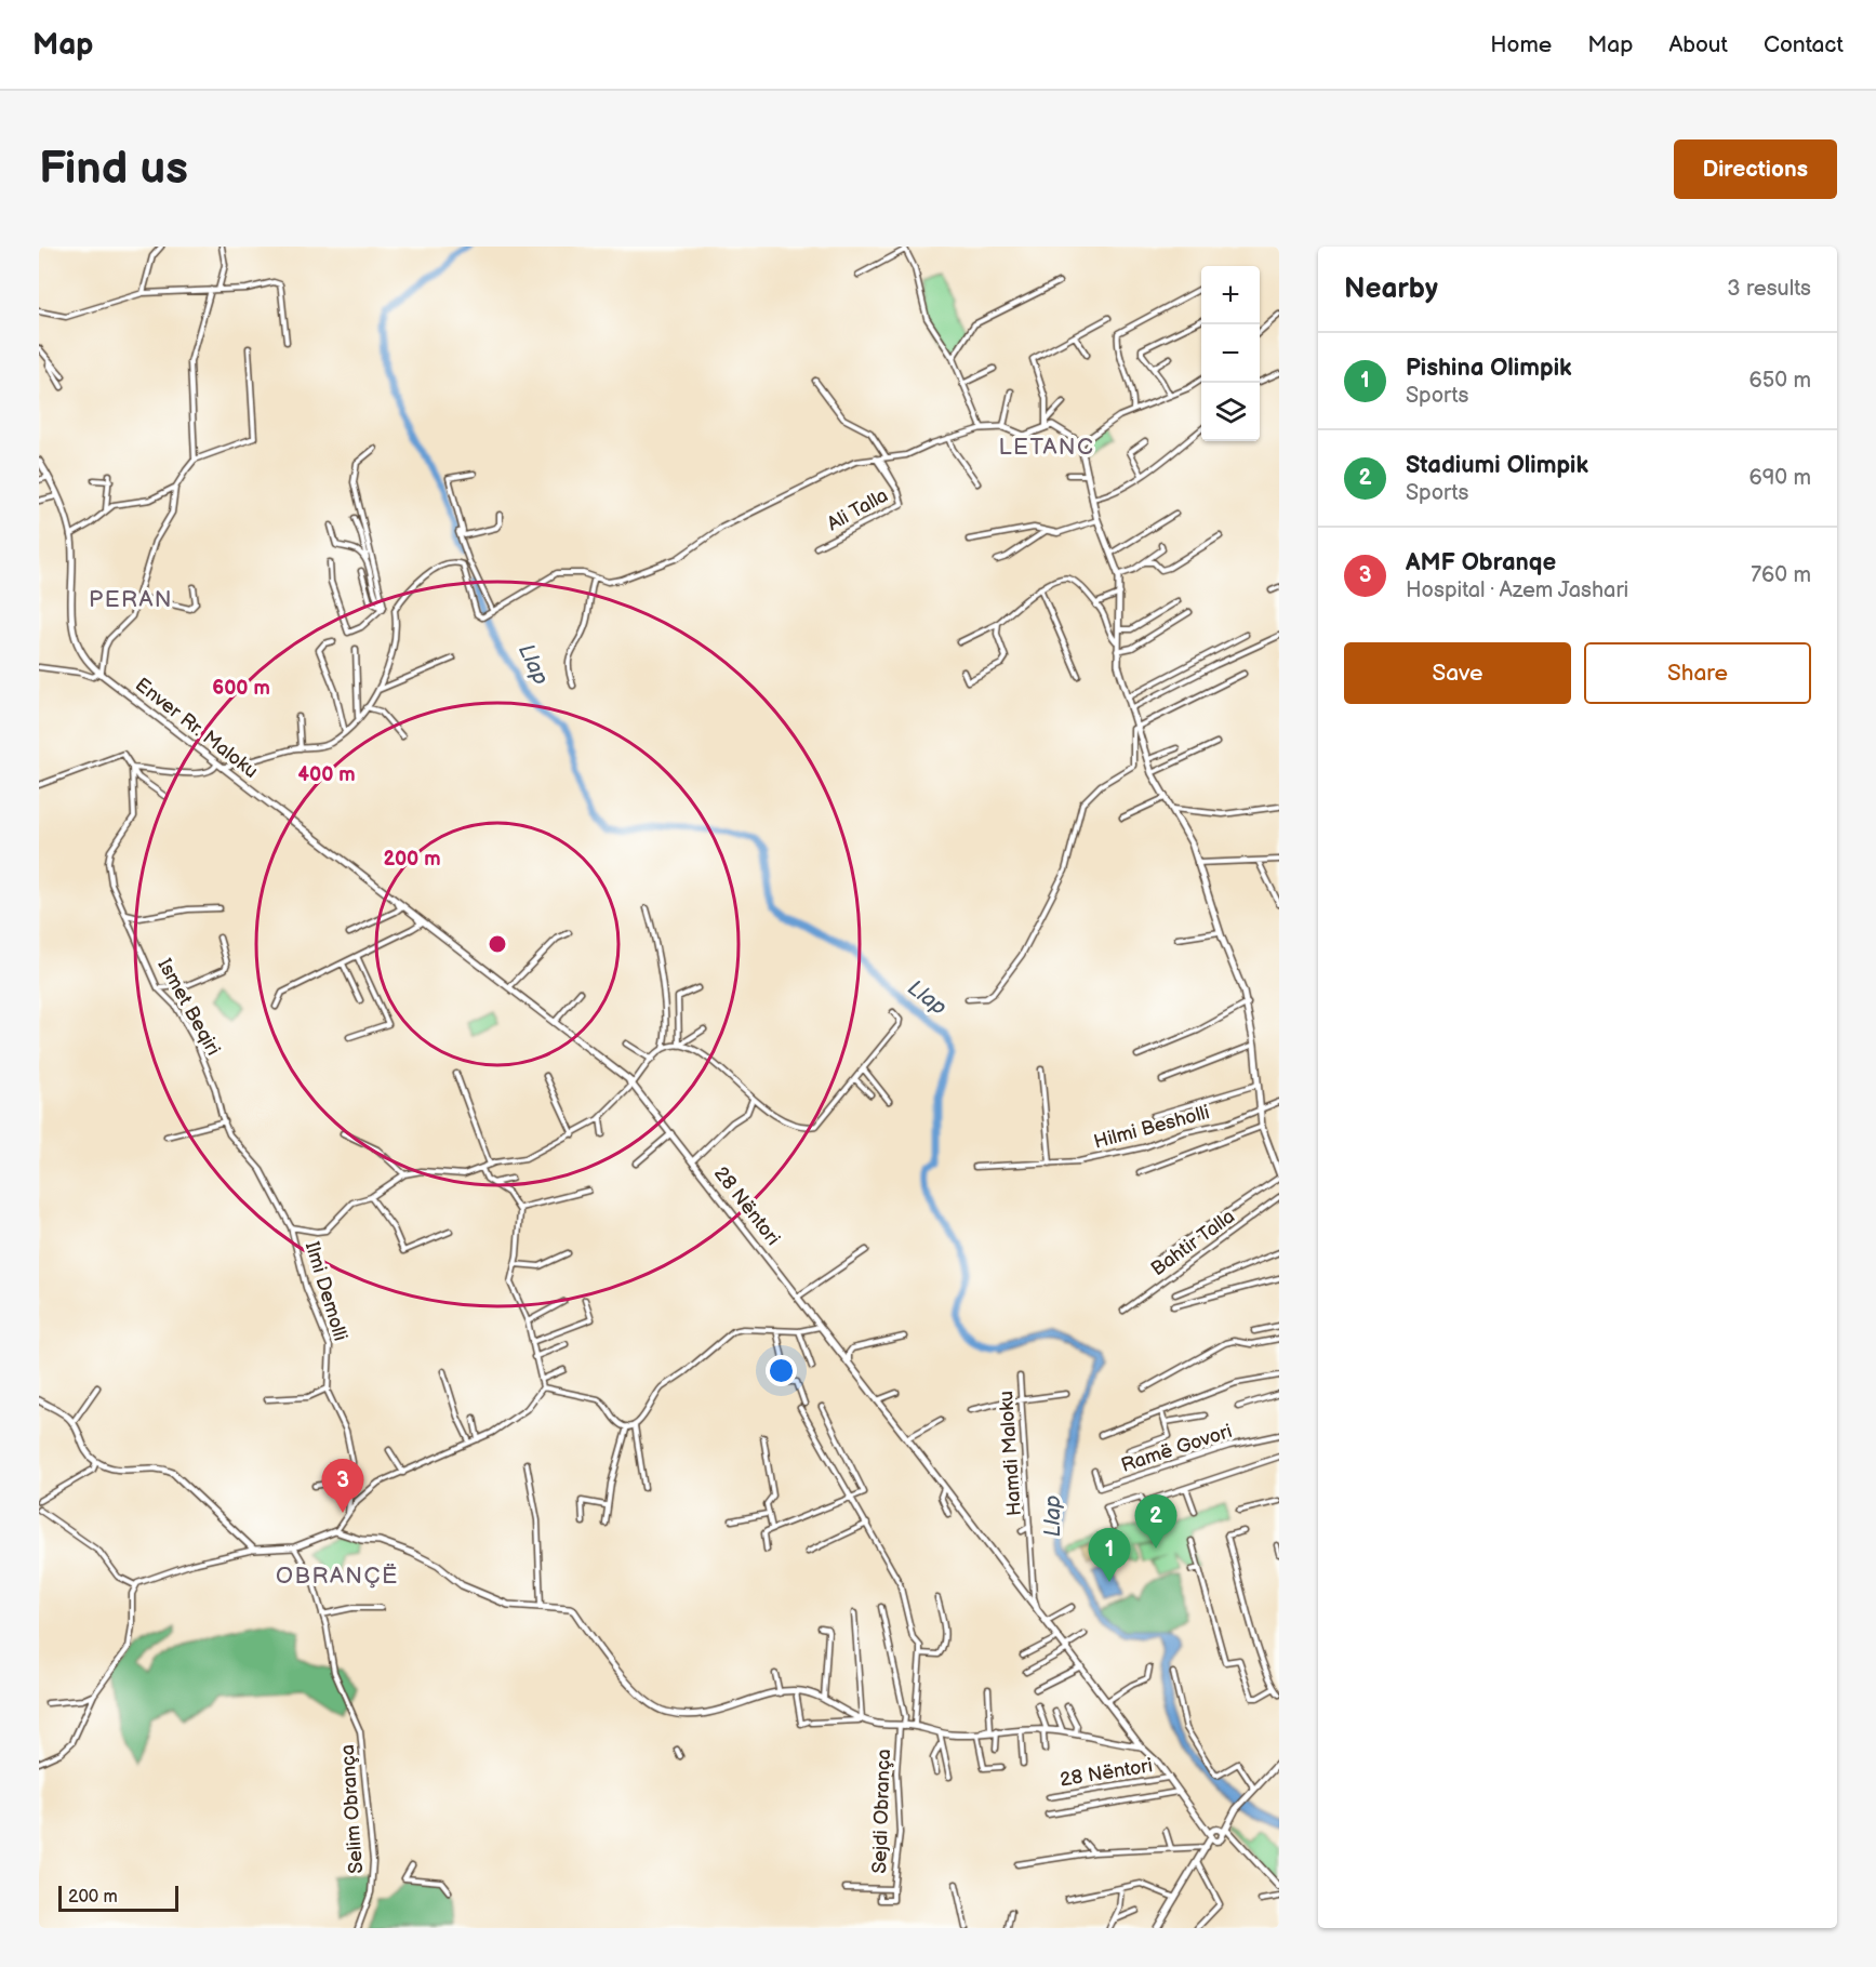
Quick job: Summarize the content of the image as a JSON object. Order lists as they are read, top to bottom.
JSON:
{
  "streets": {
    "main road": ["Enver Rr. Maloku", "28 Nëntori"],
    "street": [
      "Ali Talla",
      "Ismet Beqiri",
      "Hilmi Besholli",
      "Bahtir Talla",
      "Ilmi Demolli",
      "Ramë Govori",
      "Hamdi Maloku",
      "Selim Obrança",
      "Sejdi Obrança"
    ]
  },
  "crossings": [
    ["Enver Rr. Maloku", "28 Nëntori"],
    ["Ismet Beqiri", "Ilmi Demolli"],
    ["28 Nëntori", "Hamdi Maloku"]
  ],
  "districts": ["LETANC", "PERAN", "OBRANÇË"],
  "water": ["Llap"],
  "scale_bar": "200 m",
  "page": {
    "header": "Map",
    "nav": [
      "Home",
      "Map",
      "About",
      "Contact"
    ],
    "buttons": [
      "Directions",
      ["Save", "Share"]
    ],
    "title": "Find us",
    "heading": ["Nearby", "3 results"],
    "map_buttons": ["+", "−"],
    "list": [
      {
        "mark": "1",
        "name": "Pishina Olimpik",
        "note": "Sports",
        "value": "650 m"
      },
      {
        "mark": "2",
        "name": "Stadiumi Olimpik",
        "note": "Sports",
        "value": "690 m"
      },
      {
        "mark": "3",
        "name": "AMF Obranqe",
        "note": "Hospital · Azem Jashari",
        "value": "760 m"
      }
    ],
    "pins": ["3", "2", "1"],
    "scale": "200 m"
  },
  "rings": ["600 m", "400 m", "200 m"]
}
